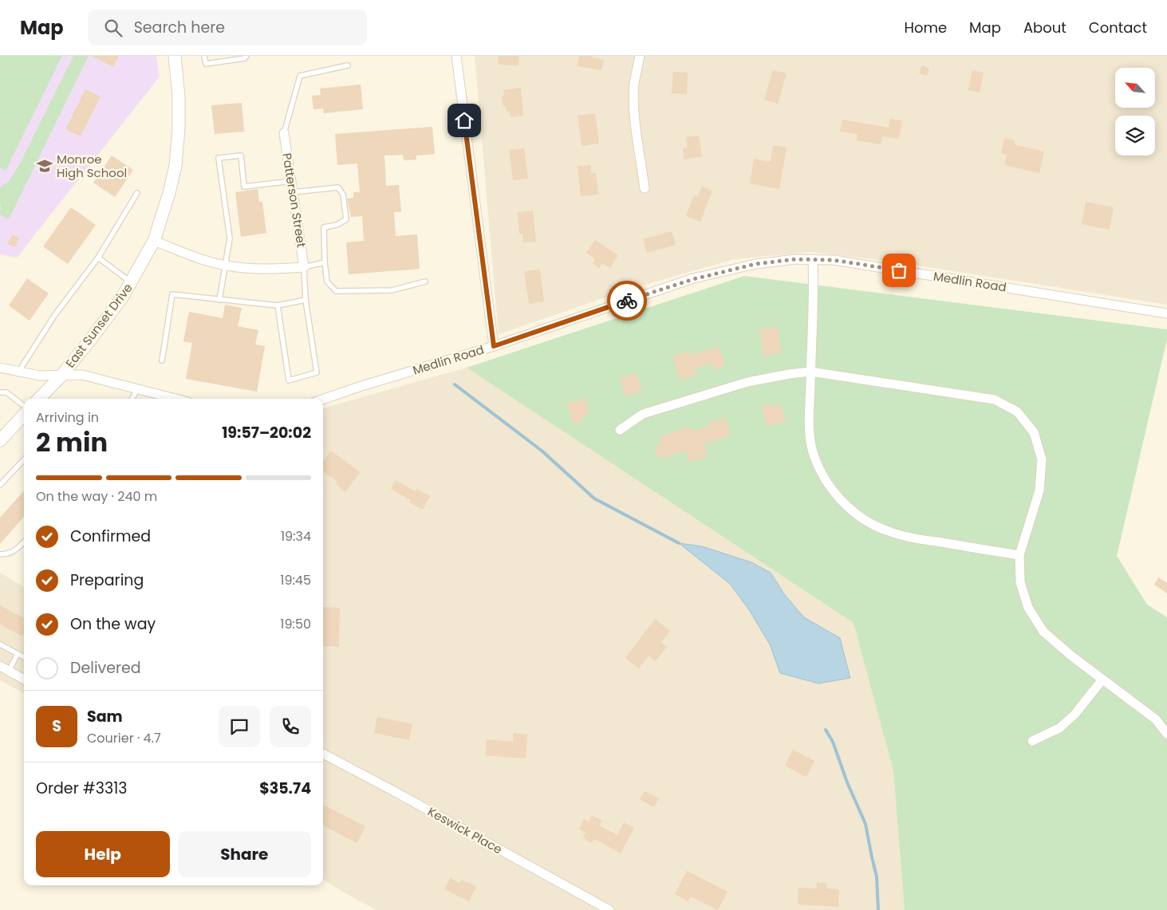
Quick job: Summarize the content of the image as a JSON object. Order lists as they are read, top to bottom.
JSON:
{
  "streets": {
    "street": [
      "Patterson Street",
      "Medlin Road",
      "East Sunset Drive",
      "Keswick Place"
    ]
  },
  "places": {
    "school or university": ["Monroe High School"]
  },
  "north": "top left",
  "page": {
    "header": "Map",
    "search": "Search here",
    "nav": [
      "Home",
      "Map",
      "About",
      "Contact"
    ],
    "heading": ["2 min", "Arriving in", "19:57–20:02"],
    "panel": [
      "Sam",
      "Courier · 4.7",
      "Order #3313",
      "$35.74"
    ],
    "bar": "On the way · 240 m",
    "list": [
      ["Confirmed", "19:34"],
      ["Preparing", "19:45"],
      ["On the way", "19:50"],
      "Delivered"
    ],
    "round": "S",
    "buttons": ["Help", "Share"]
  }
}
